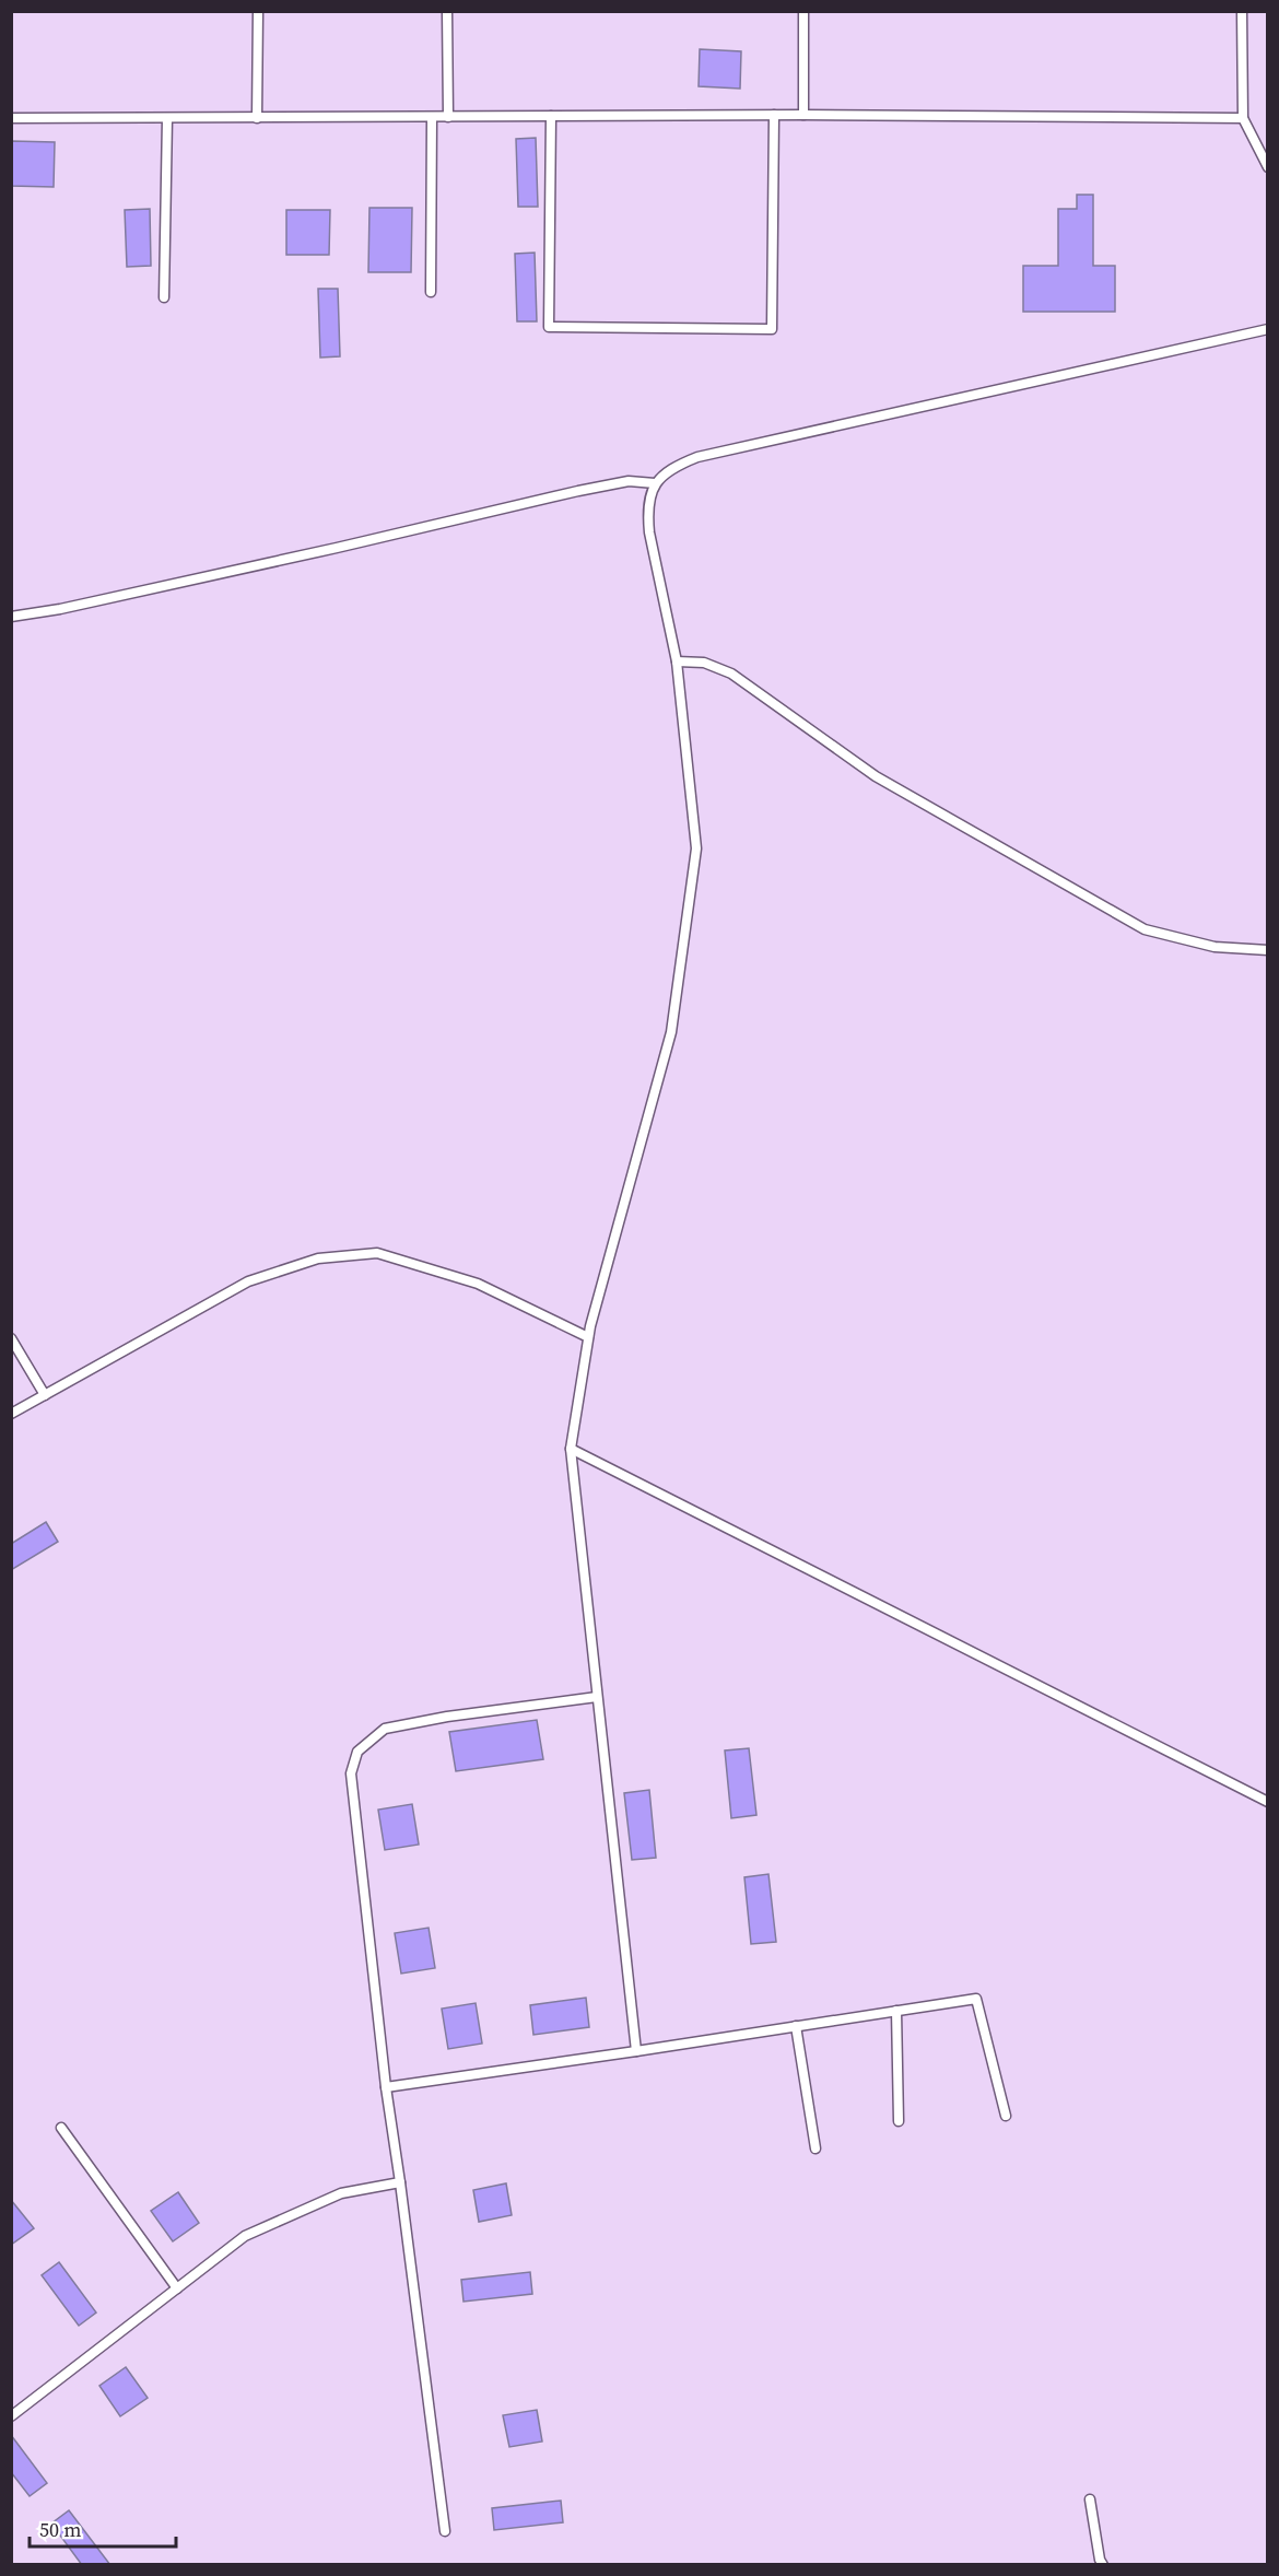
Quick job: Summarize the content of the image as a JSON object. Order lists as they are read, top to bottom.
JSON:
{
  "scale_bar": "50 m"
}
